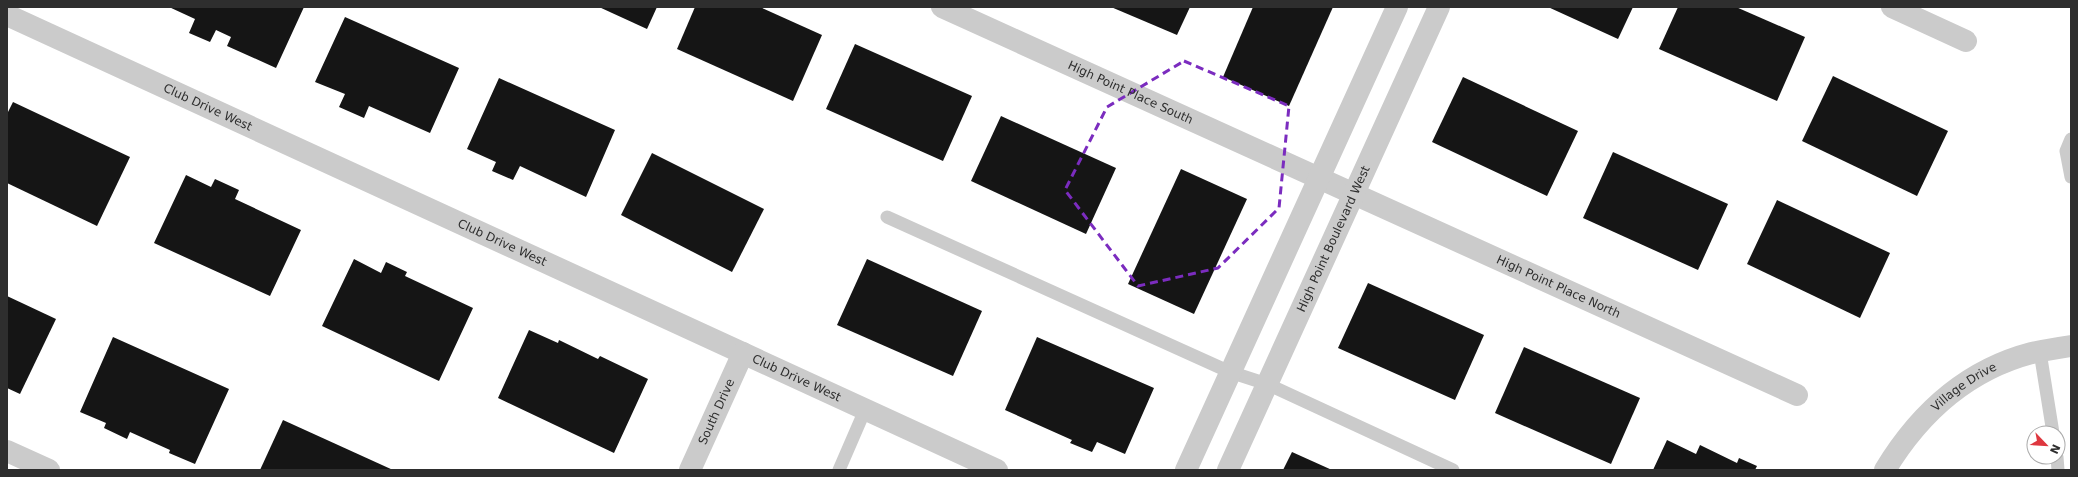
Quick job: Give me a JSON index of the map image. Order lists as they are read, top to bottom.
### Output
{
  "streets": {
    "street": [
      "High Point Place South",
      "Club Drive West",
      "High Point Boulevard West",
      "High Point Place North",
      "Village Drive",
      "South Drive"
    ]
  },
  "crossings": [
    ["High Point Place South", "High Point Place North"],
    ["Club Drive West", "South Drive"],
    ["High Point Boulevard West", "High Point Place North"]
  ],
  "north": "bottom right"
}
